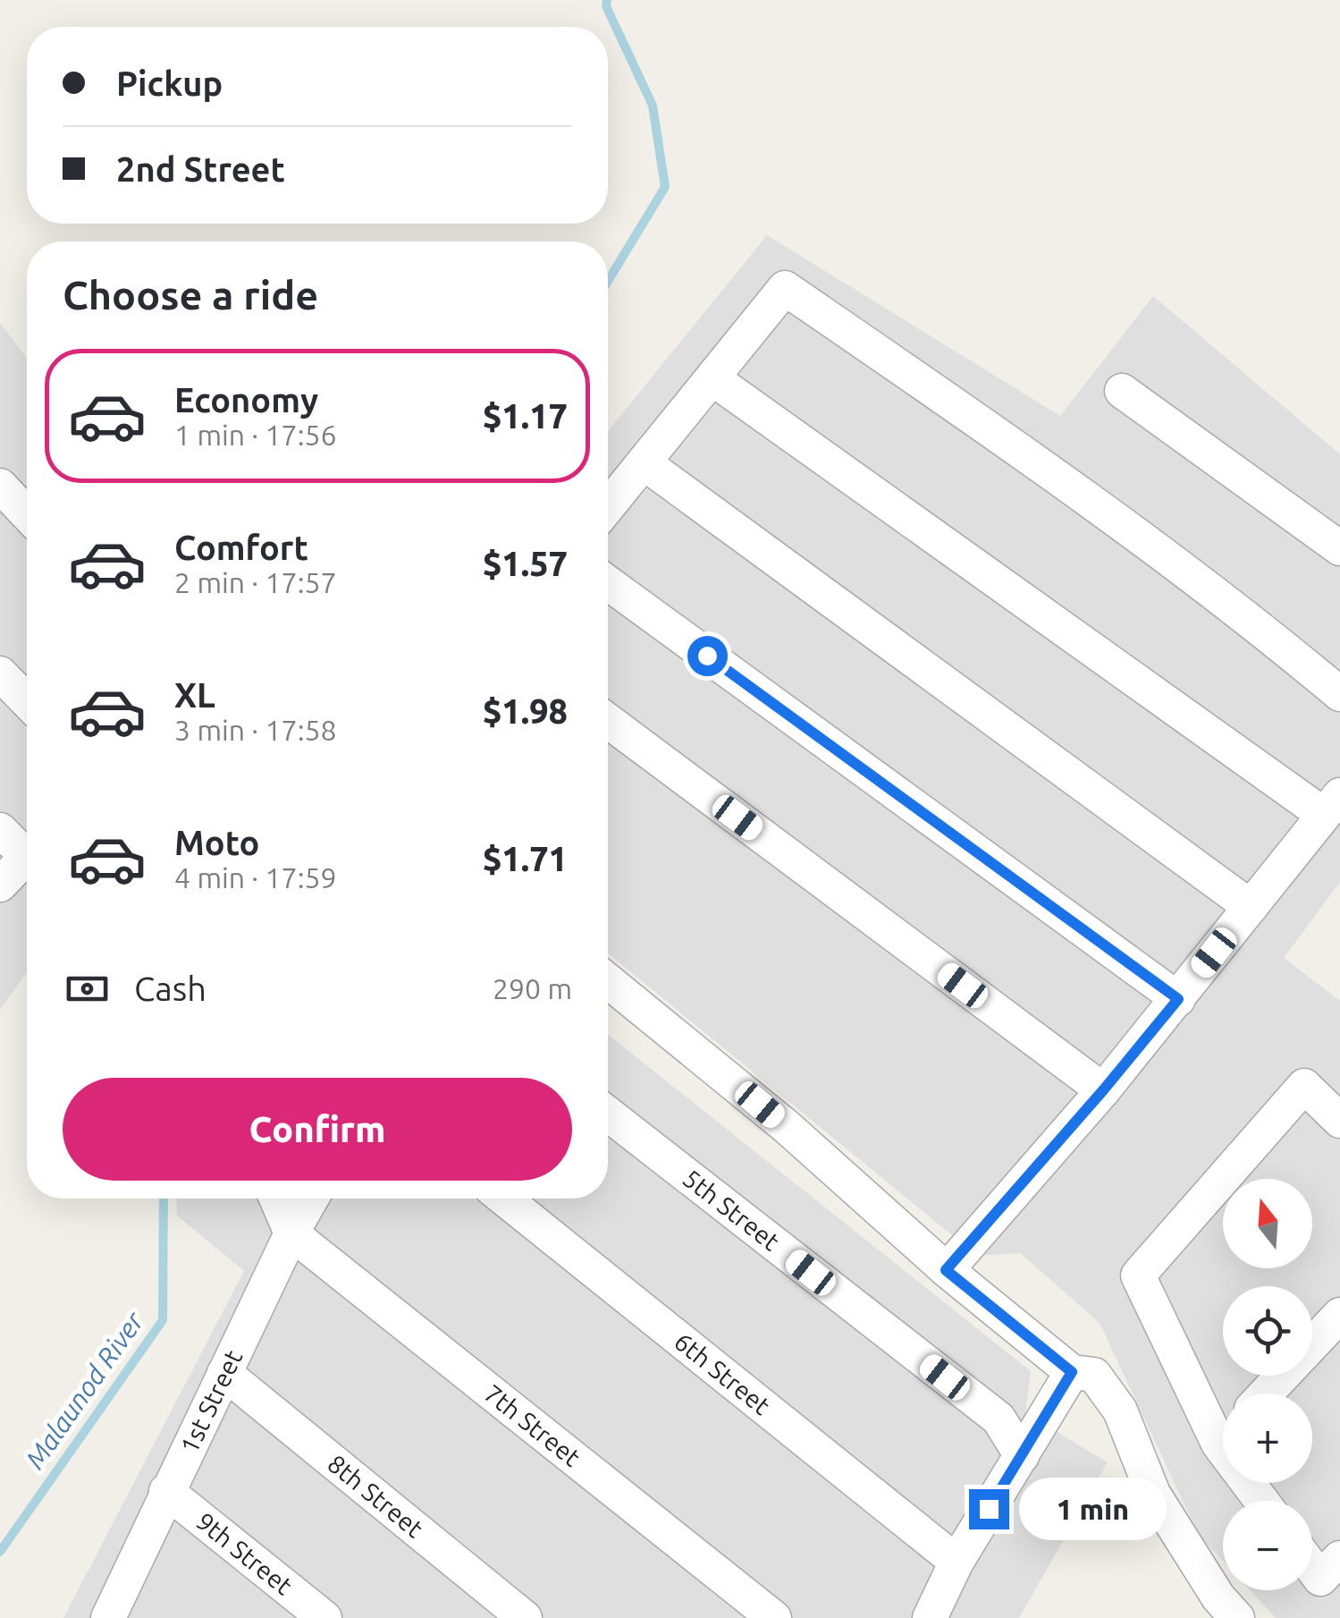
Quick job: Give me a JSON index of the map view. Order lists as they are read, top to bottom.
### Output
{
  "streets": {
    "street": [
      "5th Street",
      "6th Street",
      "1st Street",
      "7th Street",
      "8th Street",
      "9th Street"
    ]
  },
  "crossings": [
    ["1st Street", "7th Street"],
    ["1st Street", "8th Street"],
    ["1st Street", "9th Street"]
  ],
  "water": ["Malaunod River"],
  "north": "top",
  "page": {
    "banner": ["Pickup", "2nd Street"],
    "heading": "Choose a ride",
    "list": [
      {
        "name": "Economy",
        "note": "1 min · 17:56",
        "value": "$1.17"
      },
      {
        "name": "Comfort",
        "note": "2 min · 17:57",
        "value": "$1.57"
      },
      {
        "name": "XL",
        "note": "3 min · 17:58",
        "value": "$1.98"
      },
      {
        "name": "Moto",
        "note": "4 min · 17:59",
        "value": "$1.71"
      }
    ],
    "pay": ["Cash", "290 m"],
    "buttons": "Confirm",
    "map_buttons": ["+", "−"],
    "bubble": "1 min"
  }
}
